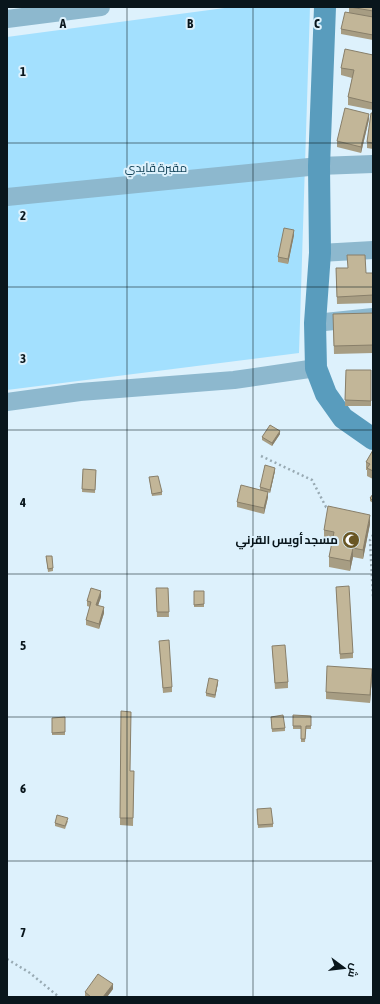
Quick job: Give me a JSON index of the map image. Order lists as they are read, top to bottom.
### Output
{
  "parks": ["مقبرة قايدي"],
  "places": {
    "mosque": ["مسجد أويس القرني"]
  },
  "north": "right",
  "grid": {
    "columns": ["A", "B", "C"],
    "rows": [
      "1",
      "2",
      "3",
      "4",
      "5",
      "6",
      "7"
    ]
  }
}
